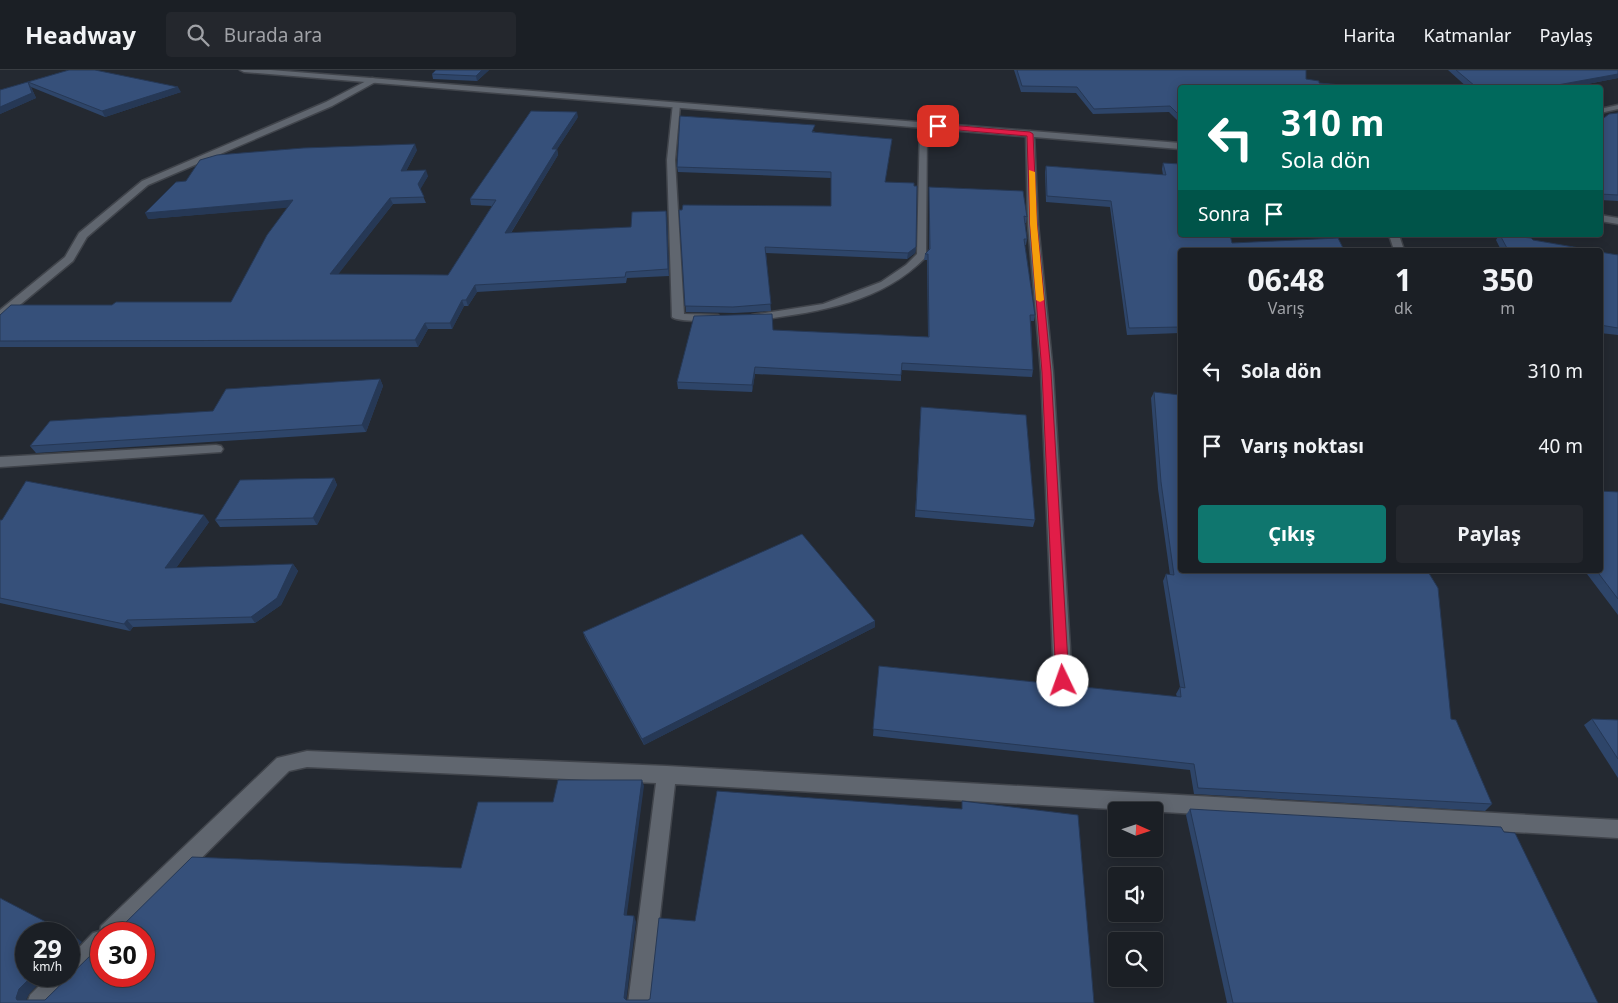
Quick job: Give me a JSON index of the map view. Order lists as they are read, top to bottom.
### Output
{
  "north": "right",
  "page": {
    "header": "Headway",
    "search": "Burada ara",
    "nav": ["Harita", "Katmanlar", "Paylaş"],
    "turn": ["310 m", "Sola dön"],
    "then": "Sonra",
    "eta": [
      "06:48",
      "Varış",
      "1",
      "dk",
      "350",
      "m"
    ],
    "list": [
      {
        "name": "Sola dön",
        "value": "310 m"
      },
      {
        "name": "Varış noktası",
        "value": "40 m"
      }
    ],
    "buttons": ["Çıkış", "Paylaş"],
    "speed": "29 km/h",
    "limit": "30"
  }
}
